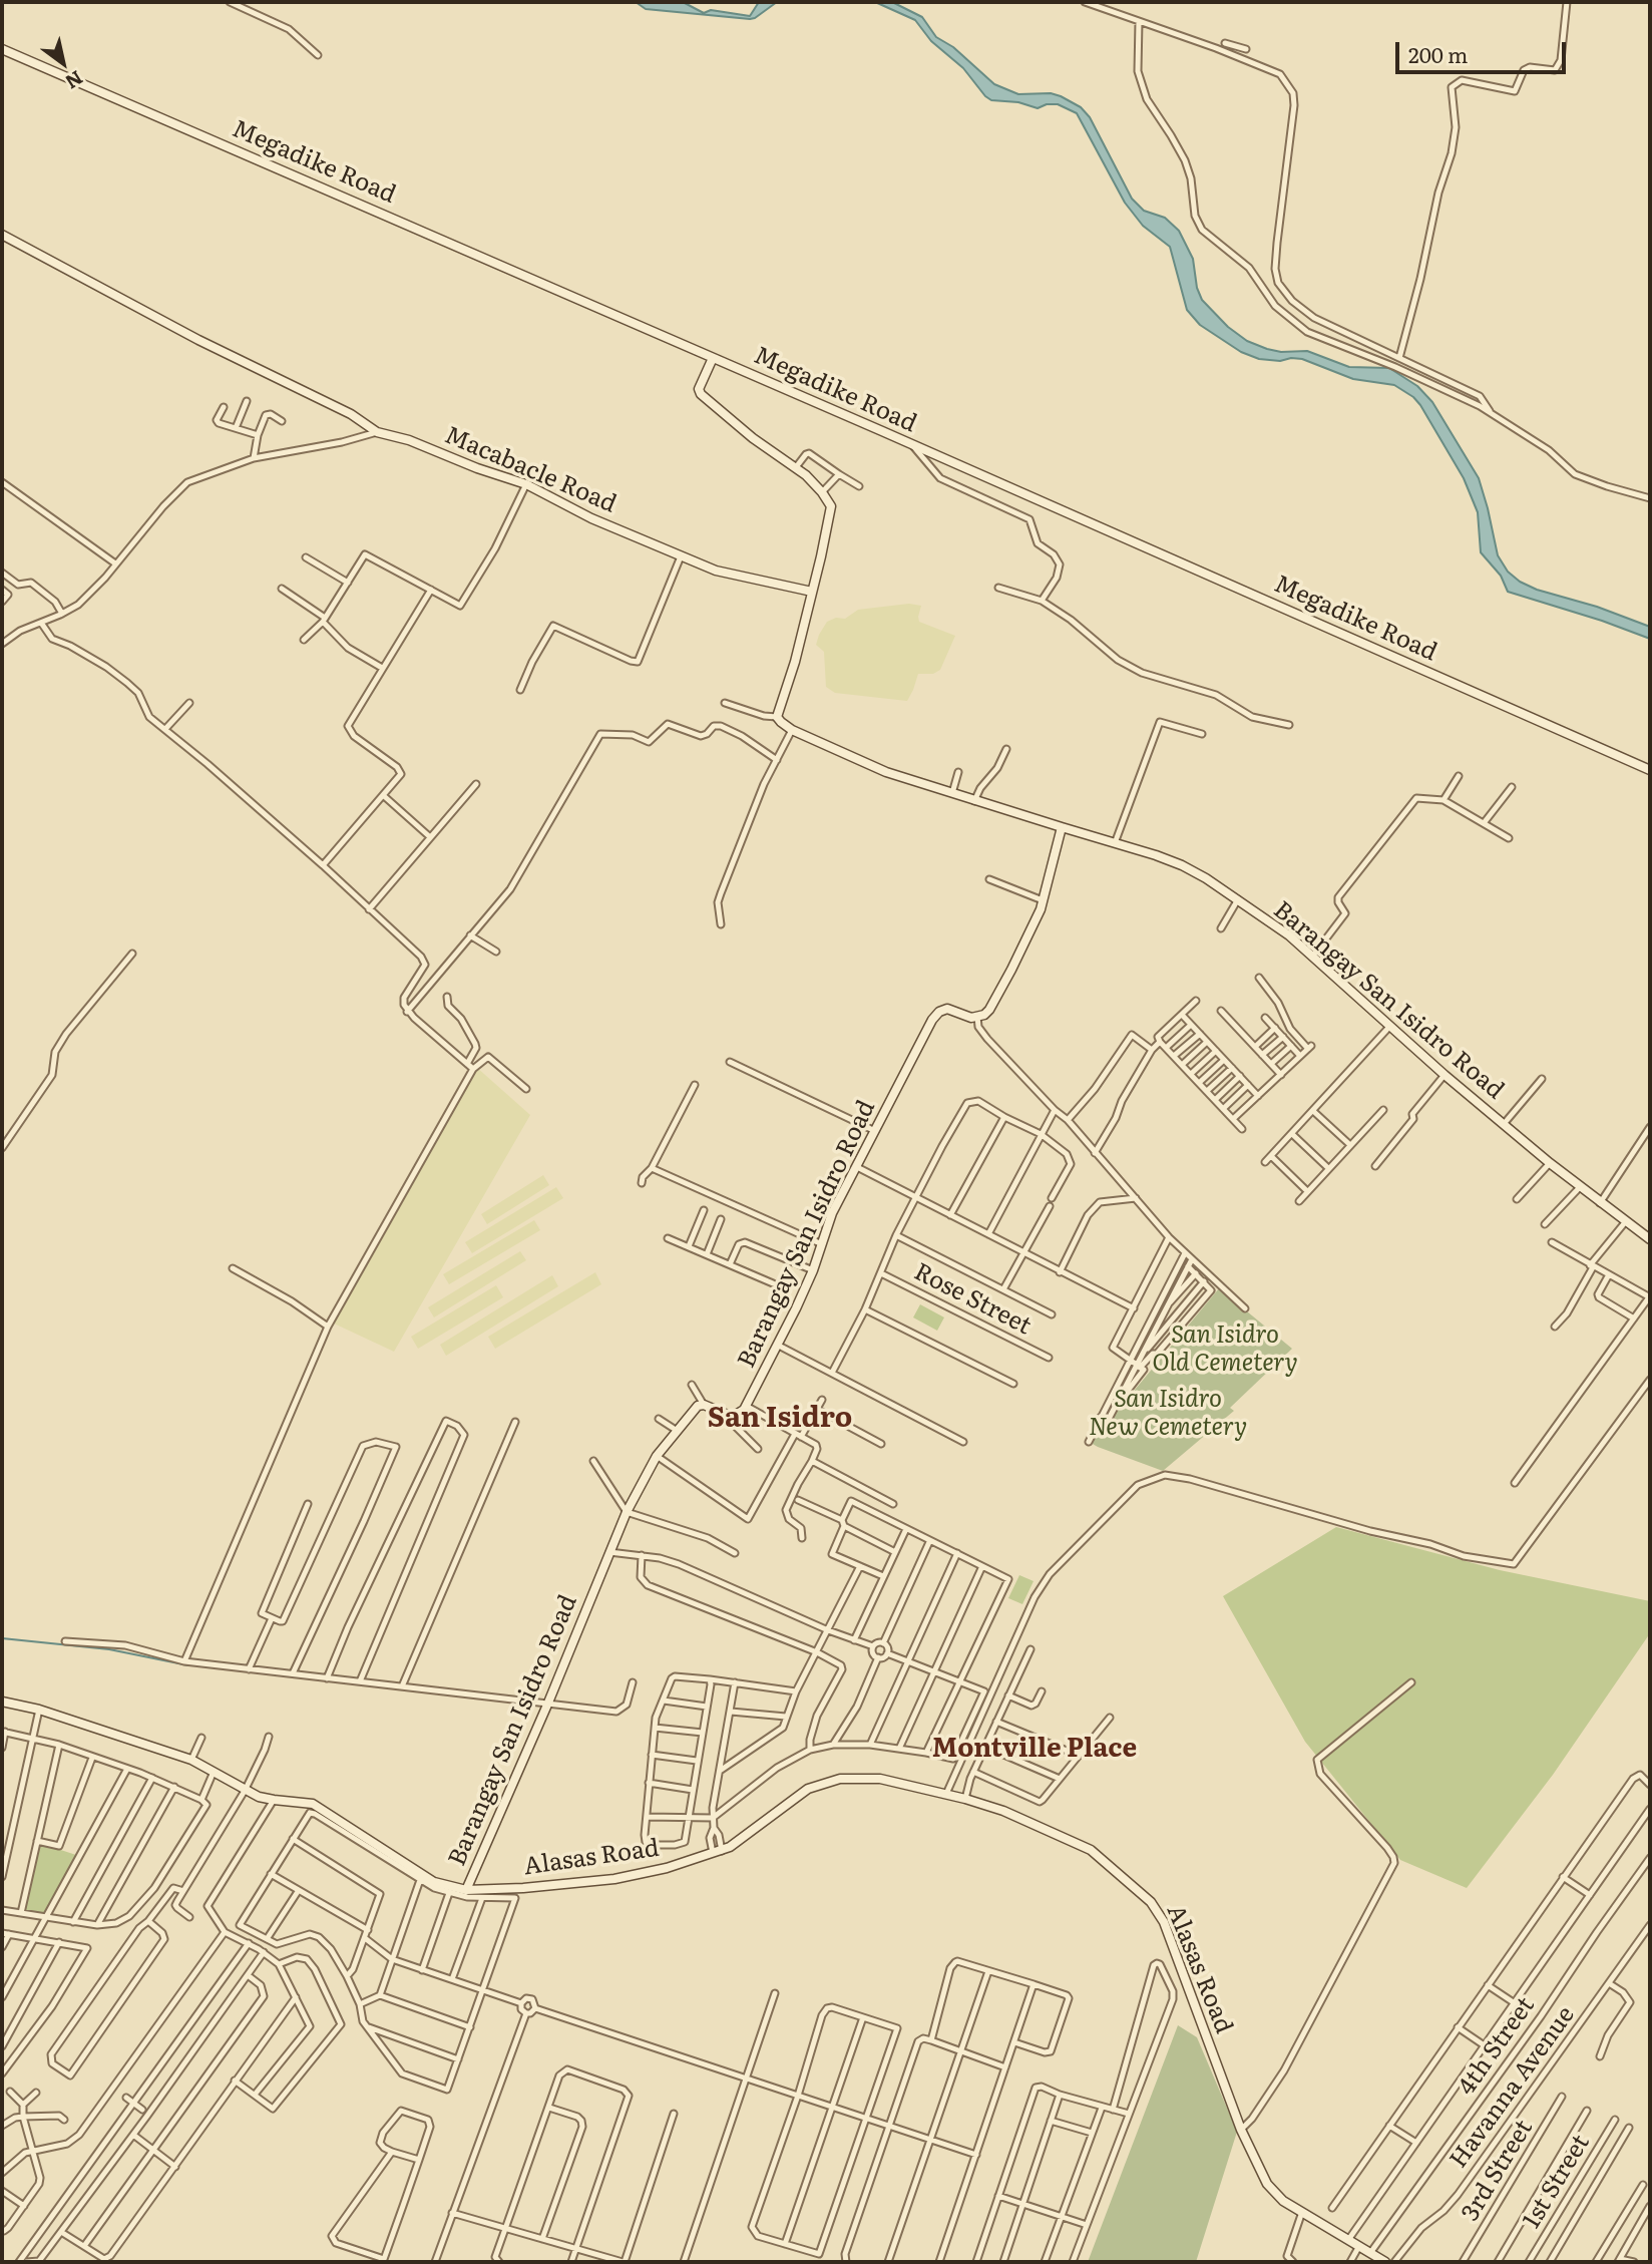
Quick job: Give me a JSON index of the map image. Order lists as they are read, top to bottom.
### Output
{
  "streets": {
    "street": [
      "Megadike Road",
      "Macabacle Road",
      "Barangay San Isidro Road",
      "Rose Street",
      "Alasas Road",
      "4th Street",
      "Havanna Avenue",
      "3rd Street",
      "1st Street"
    ]
  },
  "crossings": [
    ["Barangay San Isidro Road", "Alasas Road"],
    ["Alasas Road", "4th Street"]
  ],
  "districts": ["San Isidro", "Montville Place"],
  "parks": ["San Isidro Old Cemetery", "San Isidro New Cemetery"],
  "scale_bar": "200 m",
  "north": "bottom right"
}
